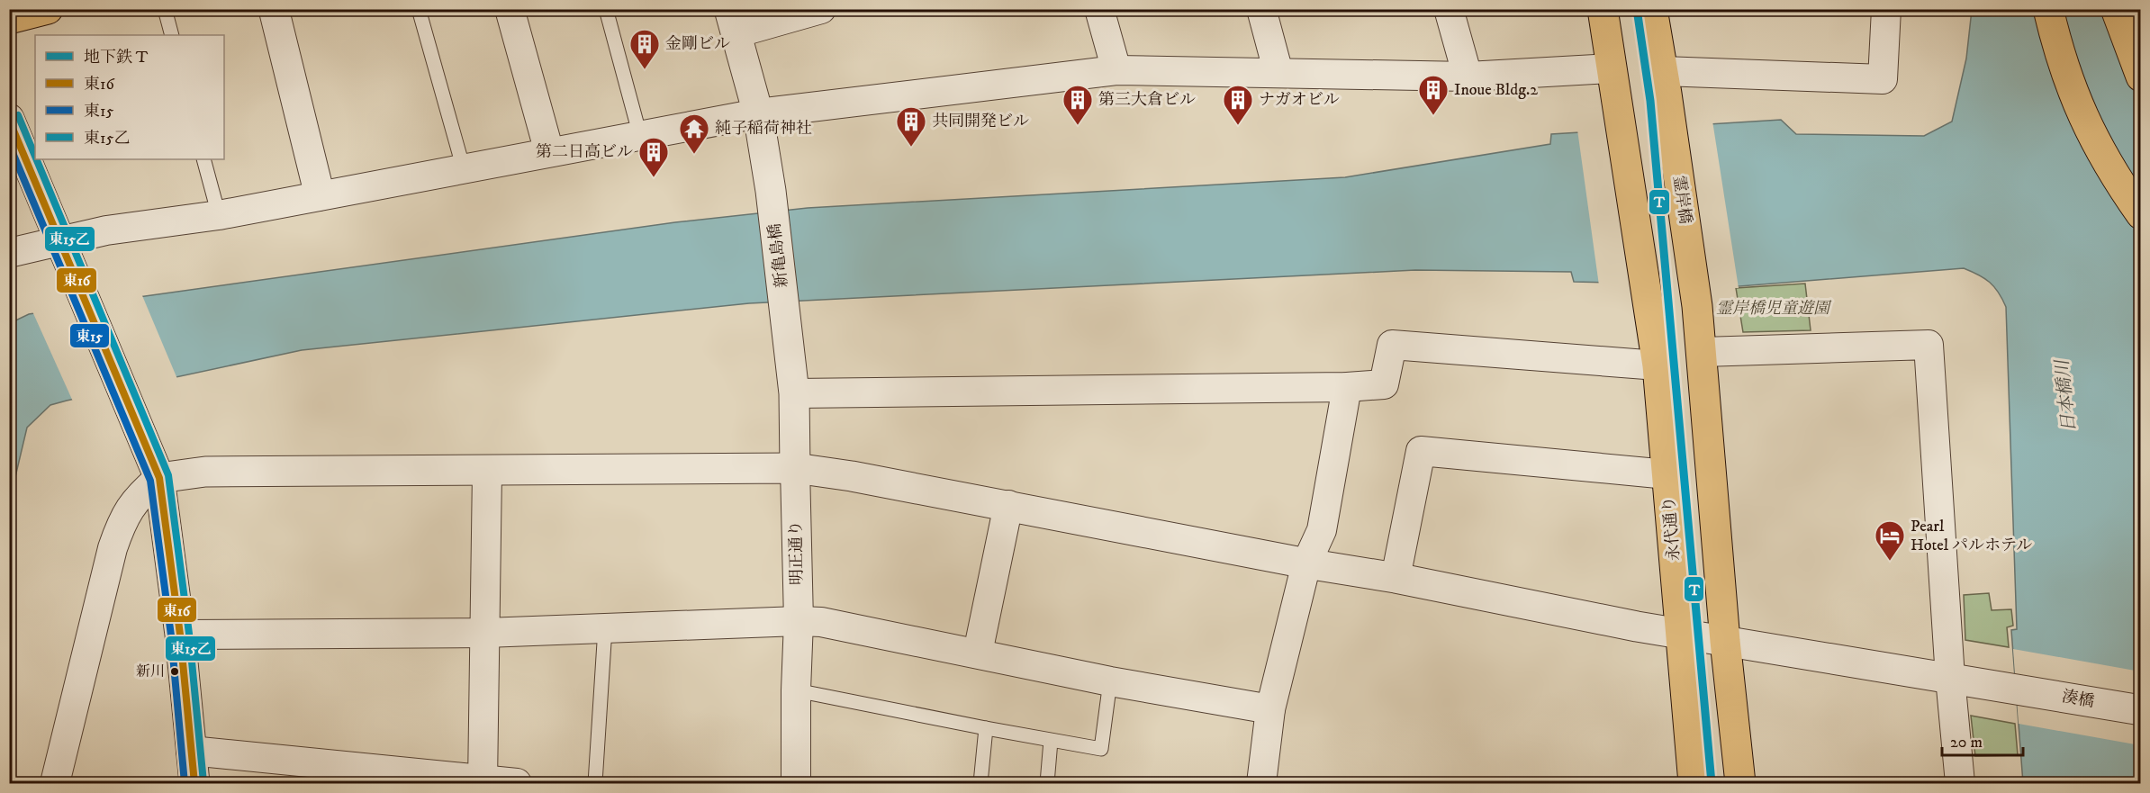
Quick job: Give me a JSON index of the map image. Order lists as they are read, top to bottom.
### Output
{
  "streets": {
    "main road": ["霊岸橋", "永代通り"],
    "street": ["新亀島橋", "明正通り", "湊橋"]
  },
  "crossings": [
    ["新亀島橋", "明正通り"],
    ["永代通り", "湊橋"],
    ["明正通り", "湊橋"]
  ],
  "water": ["日本橋川"],
  "parks": ["霊岸橋児童遊園"],
  "places": {
    "building": [
      "金剛ビル",
      "Inoue Bldg.2",
      "第三大倉ビル",
      "ナガオビル",
      "共同開発ビル",
      "第二日高ビル"
    ],
    "temple": ["純子稲荷神社"],
    "hotel": ["Pearl Hotel パルホテル"],
    "other": ["新川"]
  },
  "lines": [
    "metro line T",
    "transit line 東15乙",
    "transit line 東16",
    "transit line 東15"
  ],
  "legend": [
    "地下鉄 T",
    "東16",
    "東15",
    "東15乙"
  ],
  "scale_bar": "20 m"
}
